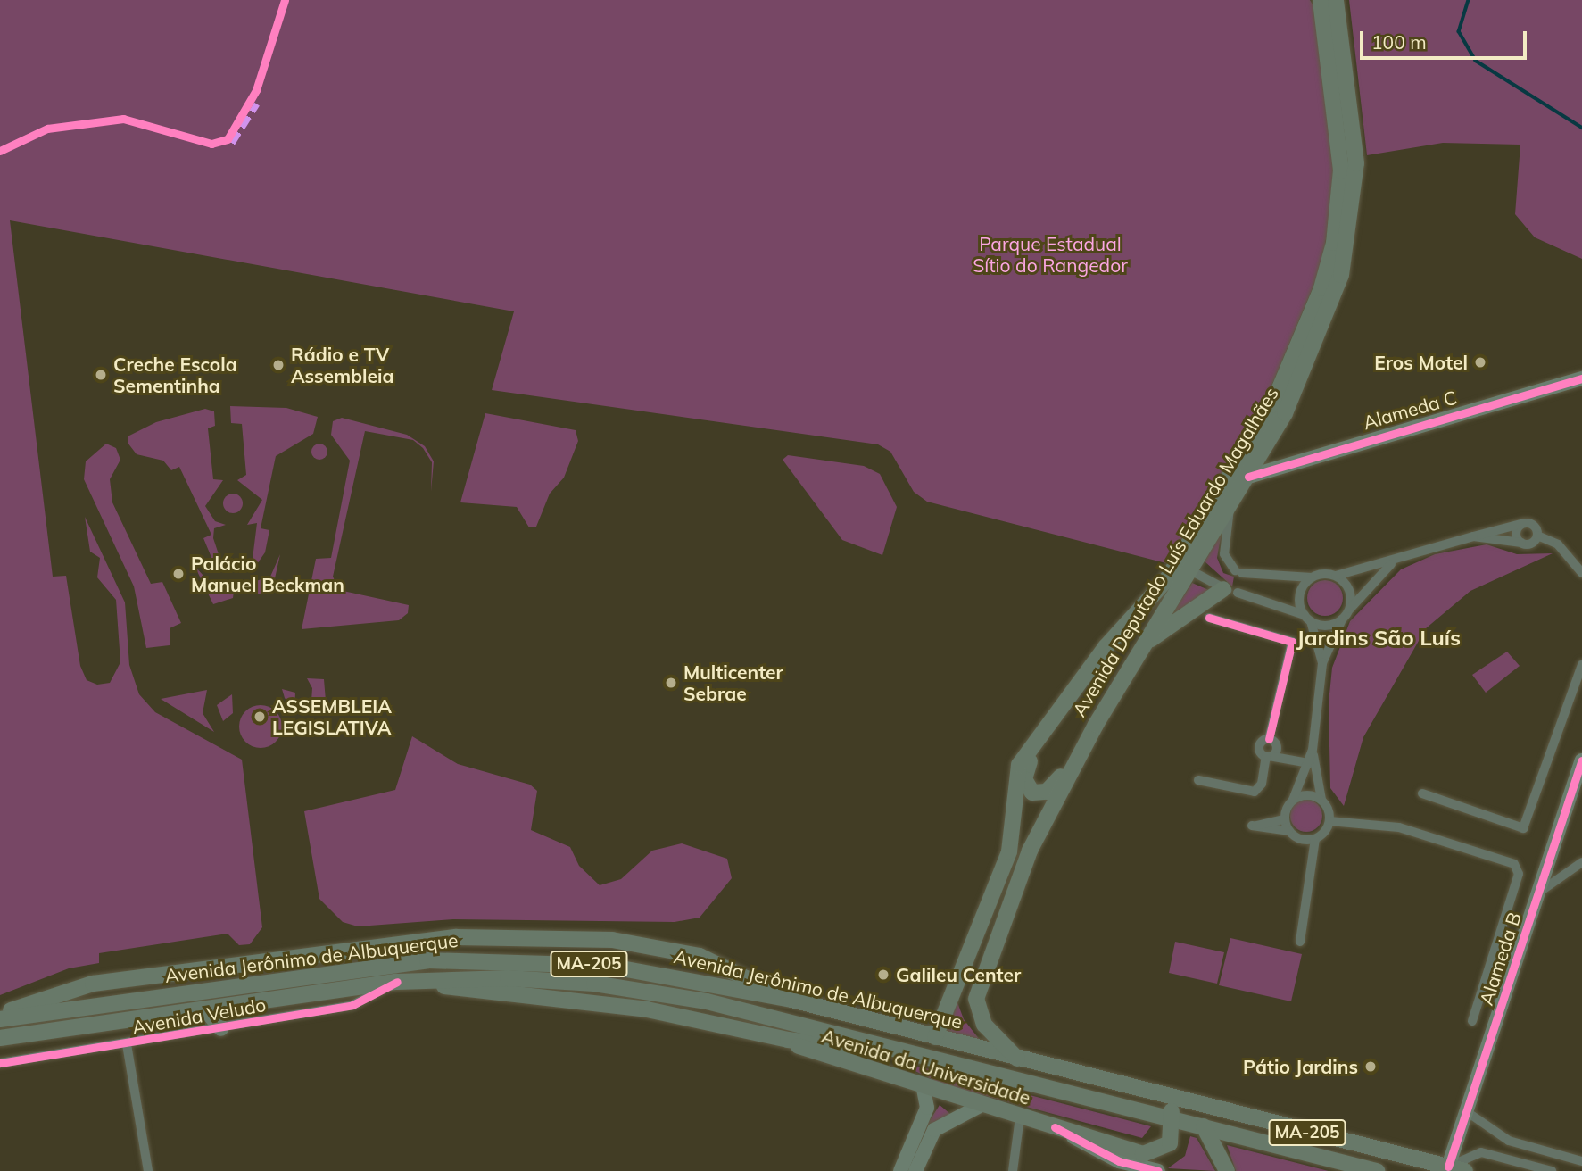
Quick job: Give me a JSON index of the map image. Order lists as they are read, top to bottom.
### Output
{
  "streets": {
    "main road": [
      "Avenida Deputado Luís Eduardo Magalhães",
      "Avenida Jerônimo de Albuquerque",
      "MA-205",
      "Avenida da Universidade"
    ],
    "street": ["Alameda C", "Alameda B", "Avenida Veludo"]
  },
  "crossings": [
    ["Alameda C", "Avenida Deputado Luís Eduardo Magalhães"],
    ["Avenida Deputado Luís Eduardo Magalhães", "Avenida Jerônimo de Albuquerque"],
    ["Avenida Jerônimo de Albuquerque", "Alameda B"],
    ["Avenida Jerônimo de Albuquerque", "MA-205"],
    ["Avenida Jerônimo de Albuquerque", "Avenida Veludo"],
    ["Avenida Jerônimo de Albuquerque", "Avenida da Universidade"]
  ],
  "districts": ["Jardins São Luís"],
  "parks": ["Parque Estadual Sítio do Rangedor"],
  "places": [
    "Eros Motel",
    "Rádio e TV Assembleia",
    "Creche Escola Sementinha",
    "Palácio Manuel Beckman",
    "Multicenter Sebrae",
    "ASSEMBLEIA LEGISLATIVA",
    "Galileu Center",
    "Pátio Jardins"
  ],
  "scale_bar": "100 m"
}
